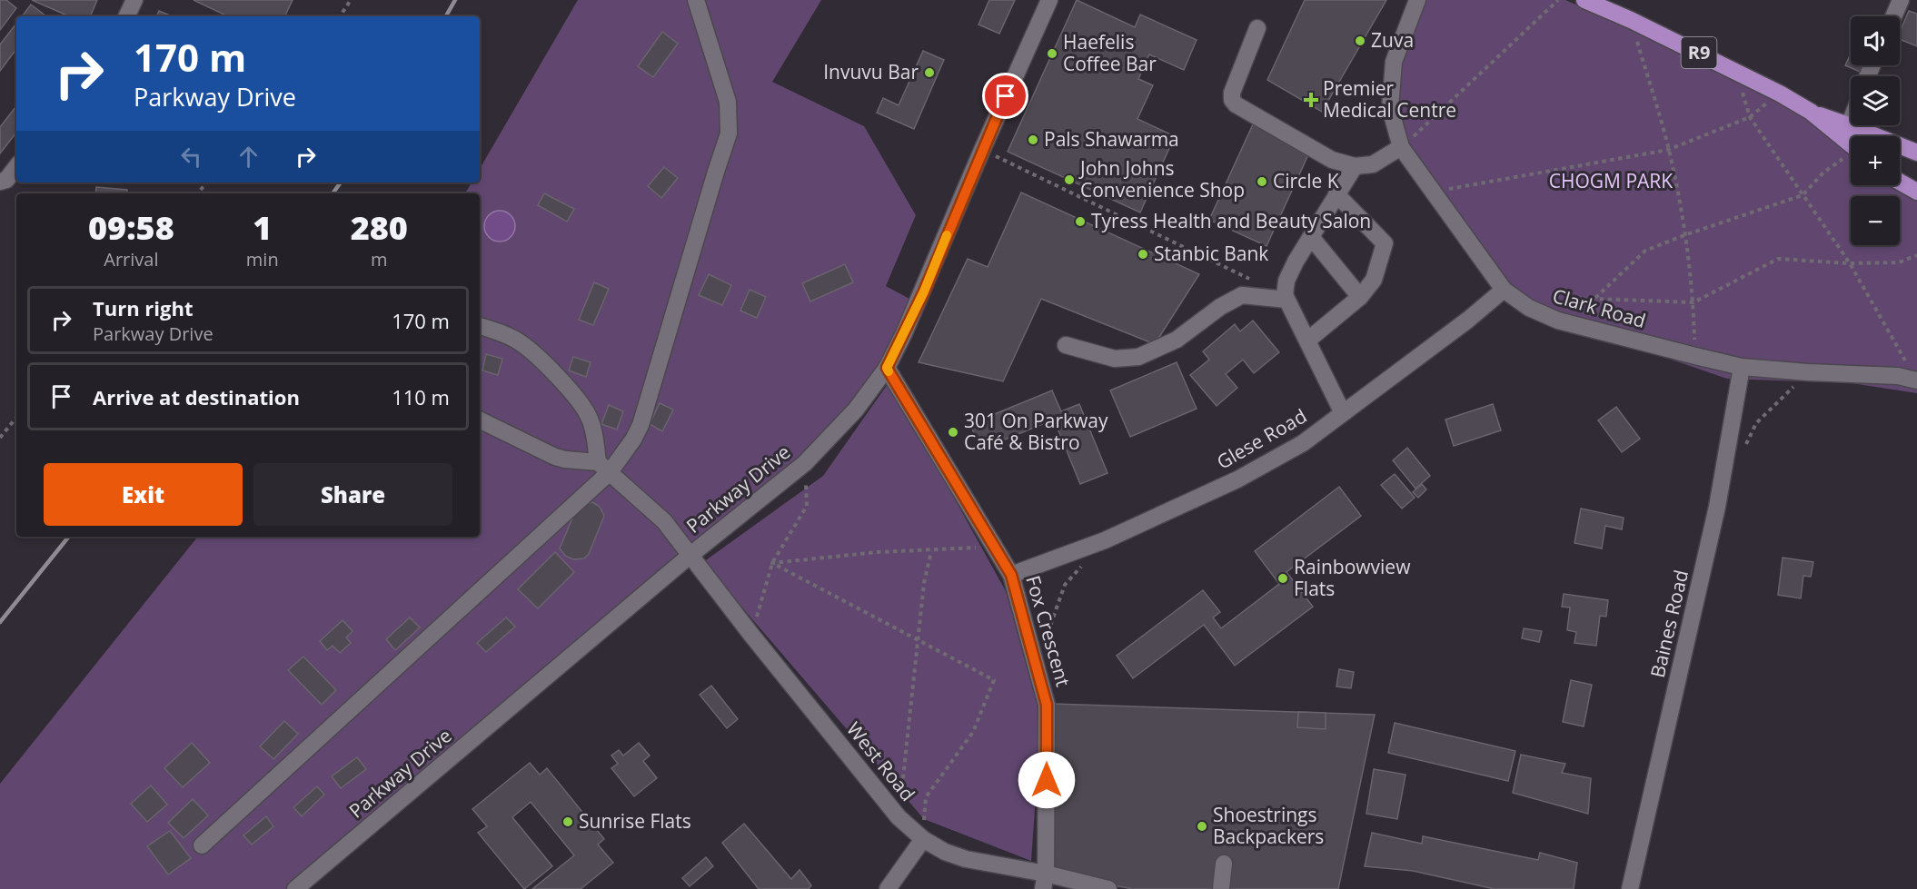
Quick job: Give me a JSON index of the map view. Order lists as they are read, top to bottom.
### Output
{
  "streets": {
    "highway": ["R9"],
    "street": [
      "Clark Road",
      "Glese Road",
      "Parkway Drive",
      "Baines Road",
      "Fox Crescent",
      "West Road"
    ]
  },
  "crossings": [
    ["Clark Road", "Glese Road"],
    ["Clark Road", "Baines Road"],
    ["Glese Road", "Fox Crescent"],
    ["Parkway Drive", "Fox Crescent"],
    ["Parkway Drive", "West Road"],
    ["Fox Crescent", "West Road"]
  ],
  "parks": ["CHOGM PARK"],
  "places": {
    "other": [
      "Zuva",
      "Haefelis Coffee Bar",
      "Invuvu Bar",
      "Pals Shawarma",
      "John Johns Convenience Shop",
      "Circle K",
      "Tyress Health and Beauty Salon",
      "Stanbic Bank",
      "301 On Parkway Café & Bistro",
      "Rainbowview Flats",
      "Sunrise Flats",
      "Shoestrings Backpackers"
    ],
    "health": ["Premier Medical Centre"]
  },
  "page": {
    "map_buttons": ["+", "−"],
    "turn": ["170 m", "Parkway Drive"],
    "eta": [
      "09:58",
      "Arrival",
      "1",
      "min",
      "280",
      "m"
    ],
    "list": [
      {
        "name": "Turn right",
        "note": "Parkway Drive",
        "value": "170 m"
      },
      {
        "name": "Arrive at destination",
        "value": "110 m"
      }
    ],
    "buttons": ["Exit", "Share"]
  }
}
